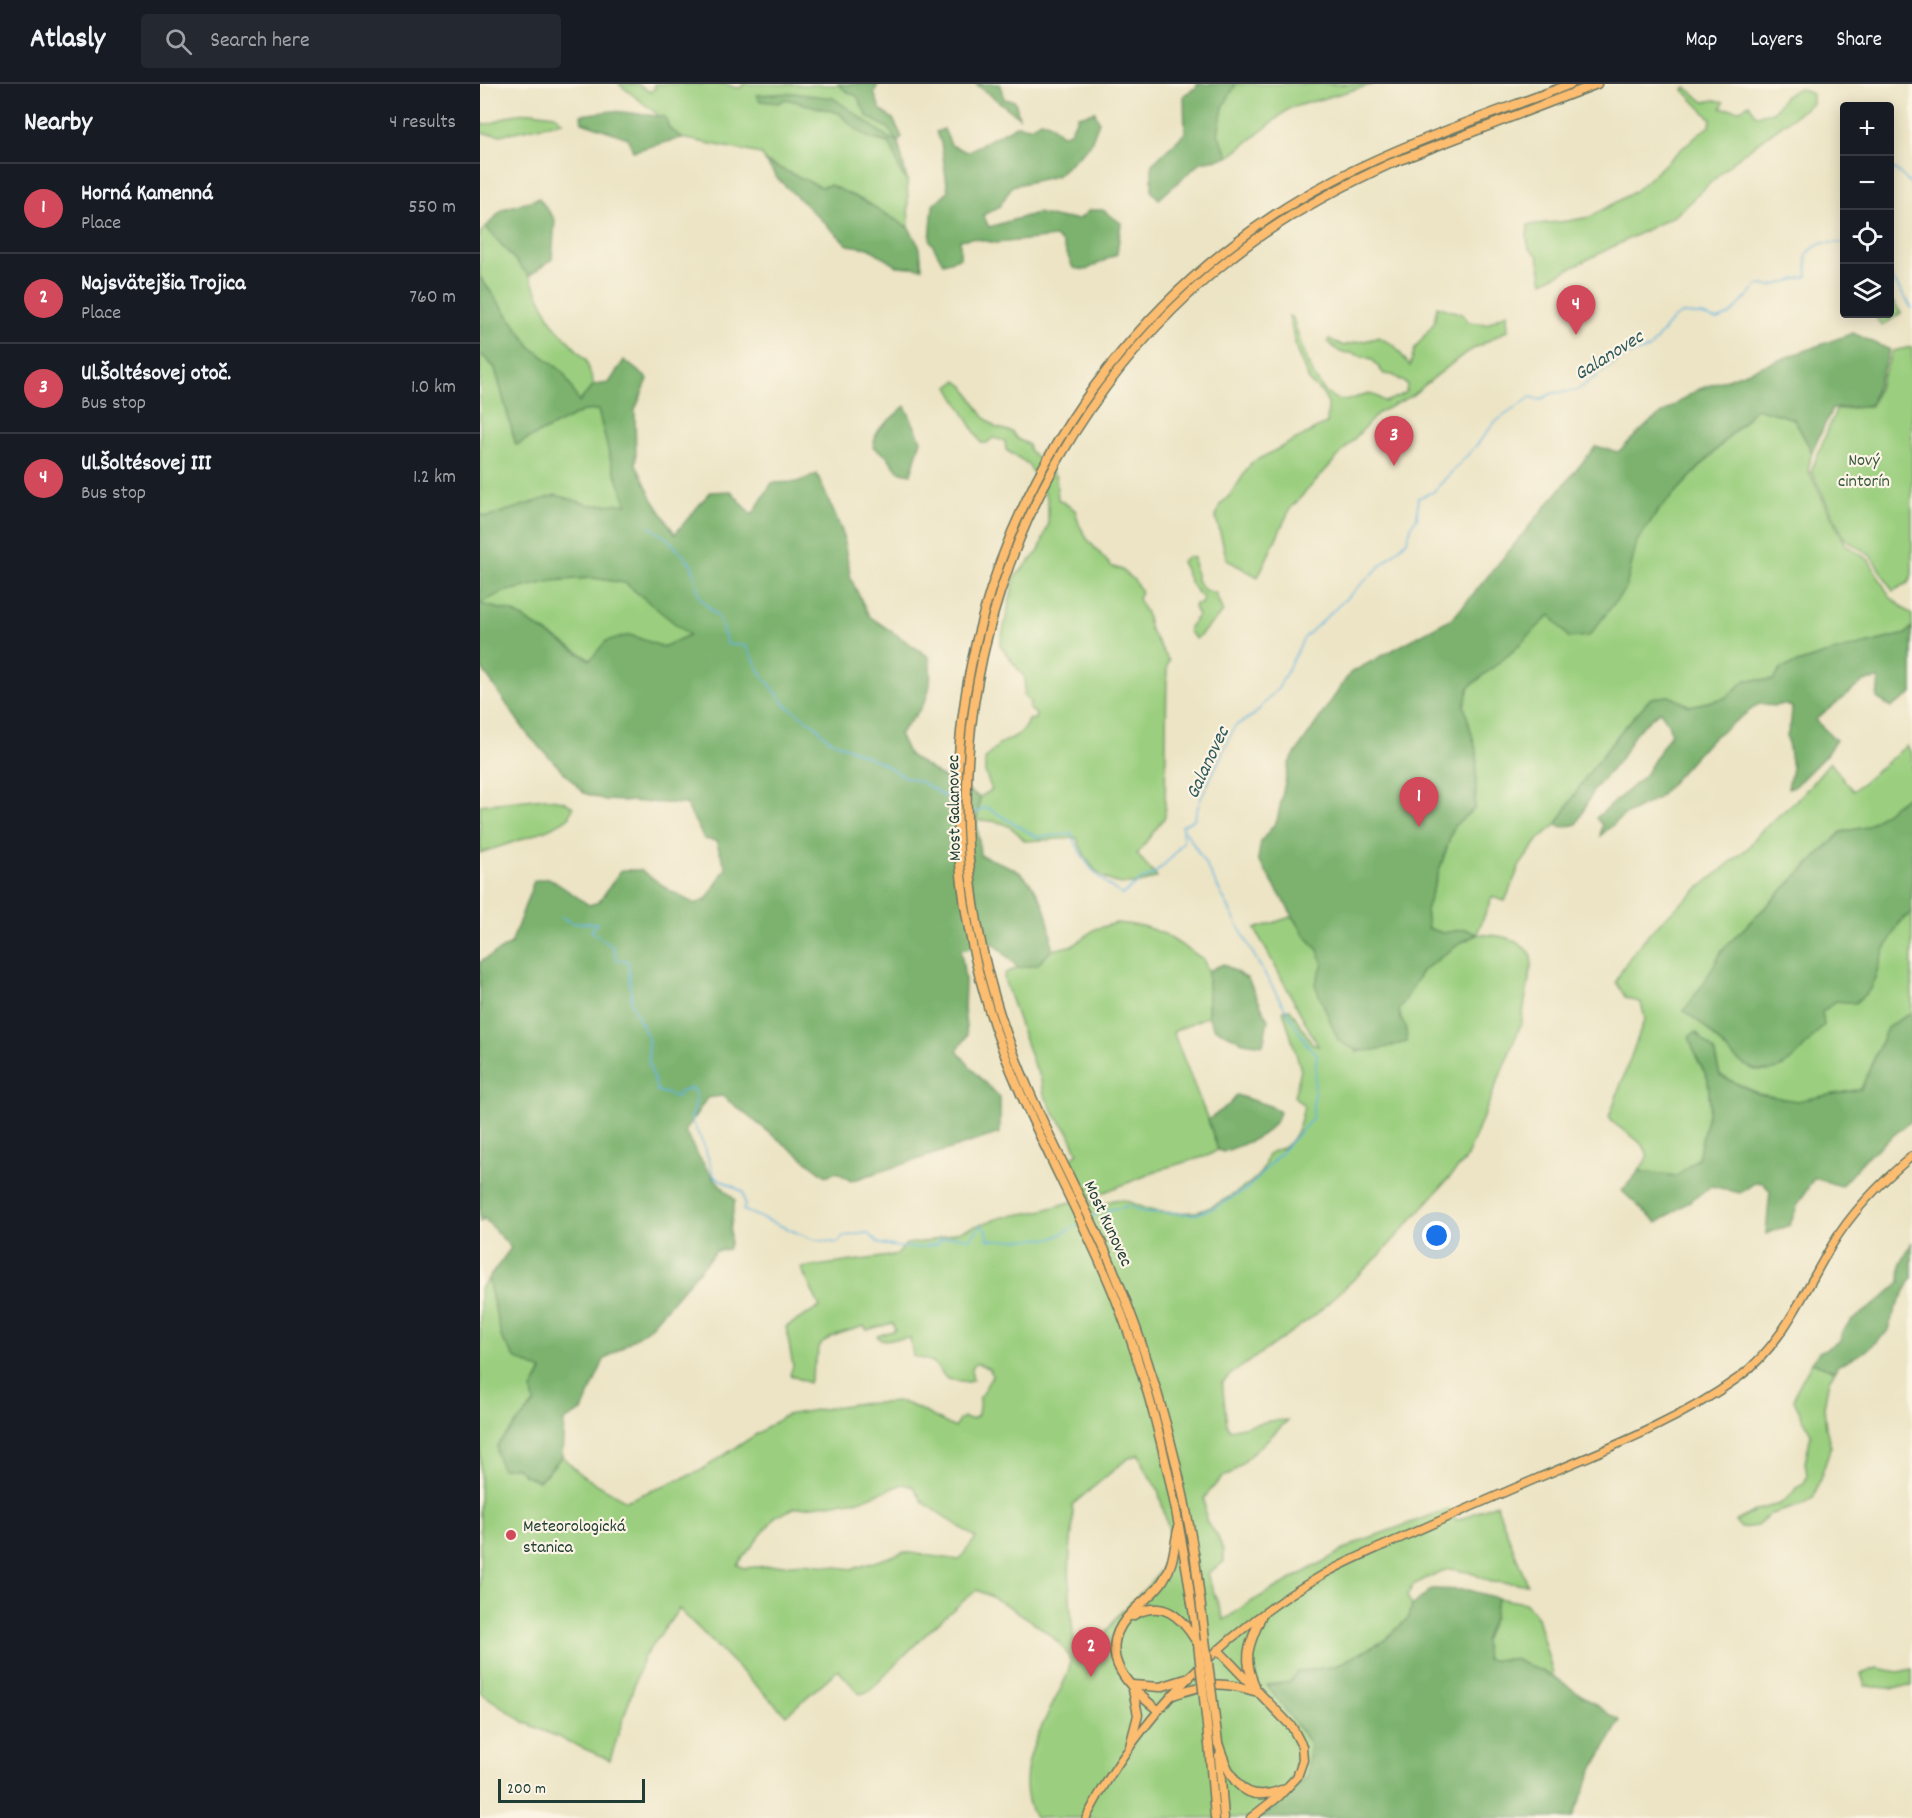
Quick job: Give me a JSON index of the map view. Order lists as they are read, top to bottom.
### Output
{
  "streets": {
    "highway": ["Most Galanovec", "Most Kunovec"]
  },
  "crossings": [
    ["Most Galanovec", "Most Kunovec"]
  ],
  "water": ["Galanovec"],
  "parks": ["Nový cintorín"],
  "places": ["Meteorologická stanica"],
  "scale_bar": "200 m",
  "page": {
    "header": "Atlasly",
    "search": "Search here",
    "nav": ["Map", "Layers", "Share"],
    "heading": ["Nearby", "4 results"],
    "map_buttons": ["+", "−"],
    "list": [
      {
        "mark": "1",
        "name": "Horná Kamenná",
        "note": "Place",
        "value": "550 m"
      },
      {
        "mark": "2",
        "name": "Najsvätejšia Trojica",
        "note": "Place",
        "value": "760 m"
      },
      {
        "mark": "3",
        "name": "Ul.Šoltésovej otoč.",
        "note": "Bus stop",
        "value": "1.0 km"
      },
      {
        "mark": "4",
        "name": "Ul.Šoltésovej III",
        "note": "Bus stop",
        "value": "1.2 km"
      }
    ],
    "pins": [
      "4",
      "3",
      "1",
      "2"
    ],
    "scale": "200 m"
  }
}
